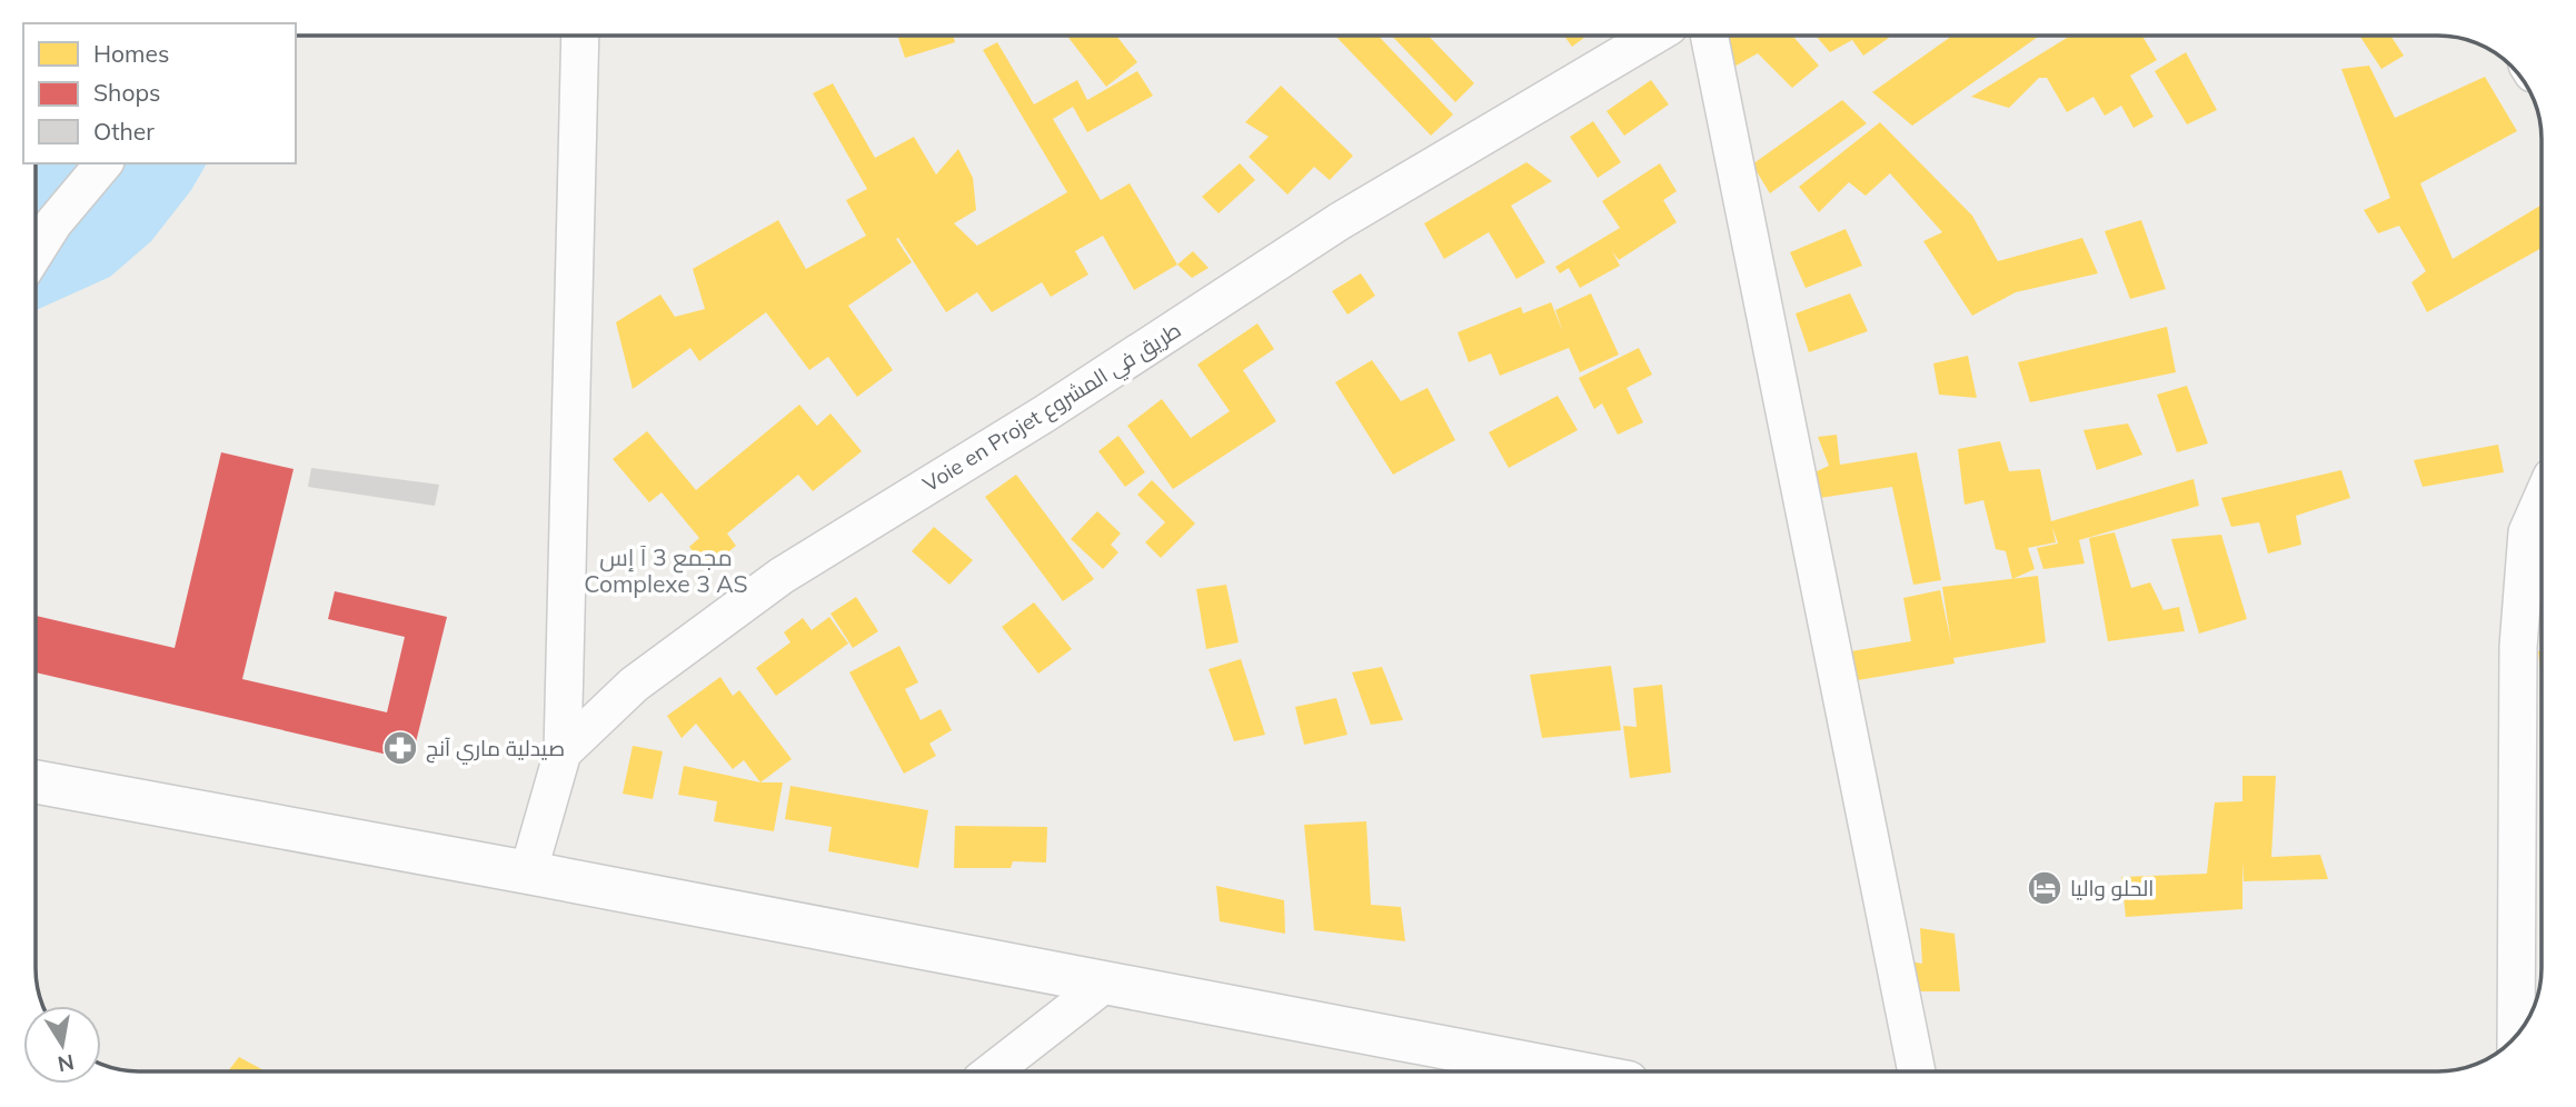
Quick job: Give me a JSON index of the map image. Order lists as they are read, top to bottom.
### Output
{
  "streets": {
    "street": ["Voie en Projet طريق في المشروع"]
  },
  "districts": ["مجمع 3 آ إس Complexe 3 AS"],
  "places": {
    "pharmacy": ["صيدلية ماري آنج"],
    "hotel": ["الحلو واليا"]
  },
  "legend": ["Homes", "Shops", "Other"],
  "north": "bottom"
}
